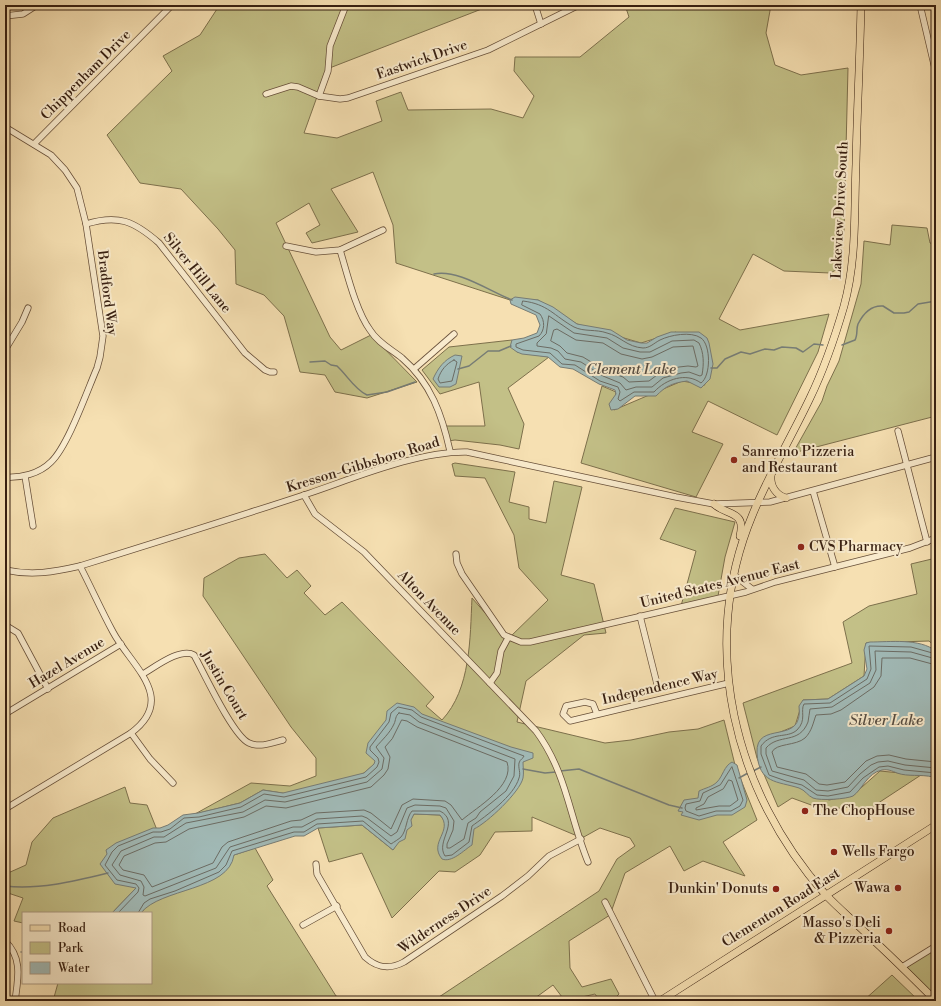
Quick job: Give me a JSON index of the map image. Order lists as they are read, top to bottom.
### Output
{
  "streets": {
    "main road": ["Lakeview Drive South", "Clementon Road East"],
    "street": [
      "Eastwick Drive",
      "Chippenham Drive",
      "Silver Hill Lane",
      "Bradford Way",
      "Kresson-Gibbsboro Road",
      "United States Avenue East",
      "Alton Avenue",
      "Hazel Avenue",
      "Justin Court",
      "Independence Way",
      "Wilderness Drive"
    ]
  },
  "crossings": [
    ["Chippenham Drive", "Bradford Way"],
    ["Lakeview Drive South", "Kresson-Gibbsboro Road"],
    ["Lakeview Drive South", "United States Avenue East"],
    ["Lakeview Drive South", "Independence Way"],
    ["Lakeview Drive South", "Clementon Road East"],
    ["Silver Hill Lane", "Bradford Way"],
    ["Kresson-Gibbsboro Road", "Alton Avenue"],
    ["Alton Avenue", "Wilderness Drive"]
  ],
  "water": ["Clement Lake", "Silver Lake"],
  "places": [
    "Sanremo Pizzeria and Restaurant",
    "CVS Pharmacy",
    "The ChopHouse",
    "Wells Fargo",
    "Wawa",
    "Dunkin' Donuts",
    "Masso's Deli & Pizzeria"
  ],
  "legend": ["Road", "Park", "Water"]
}
